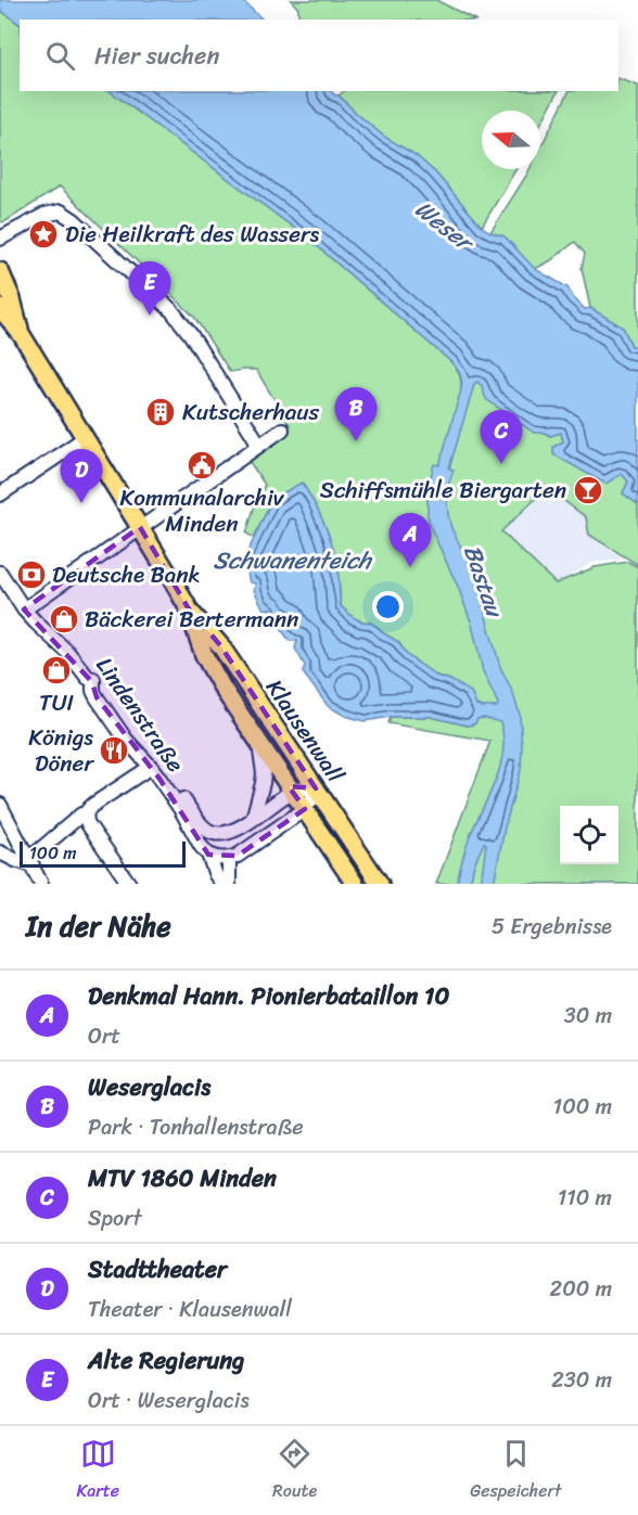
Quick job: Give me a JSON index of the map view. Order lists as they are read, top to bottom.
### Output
{
  "streets": {
    "main road": ["Klausenwall"],
    "street": ["Lindenstraße"]
  },
  "water": ["Weser", "Schwanenteich", "Bastau"],
  "places": {
    "place": ["Die Heilkraft des Wassers"],
    "building": ["Kutscherhaus"],
    "public building": ["Kommunalarchiv Minden"],
    "bar": ["Schiffsmühle Biergarten"],
    "bank": ["Deutsche Bank"],
    "shop": ["Bäckerei Bertermann", "TUI"],
    "restaurant": ["Königs Döner"]
  },
  "scale_bar": "100 m",
  "north": "left",
  "page": {
    "search": "Hier suchen",
    "pins": [
      "E",
      "B",
      "C",
      "D",
      "A"
    ],
    "scale": "100 m",
    "heading": ["In der Nähe", "5 Ergebnisse"],
    "list": [
      {
        "mark": "A",
        "name": "Denkmal Hann. Pionierbataillon 10",
        "note": "Ort",
        "value": "30 m"
      },
      {
        "mark": "B",
        "name": "Weserglacis",
        "note": "Park · Tonhallenstraße",
        "value": "100 m"
      },
      {
        "mark": "C",
        "name": "MTV 1860 Minden",
        "note": "Sport",
        "value": "110 m"
      },
      {
        "mark": "D",
        "name": "Stadttheater",
        "note": "Theater · Klausenwall",
        "value": "200 m"
      },
      {
        "mark": "E",
        "name": "Alte Regierung",
        "note": "Ort · Weserglacis",
        "value": "230 m"
      }
    ],
    "nav": ["Karte", "Route", "Gespeichert"]
  }
}
